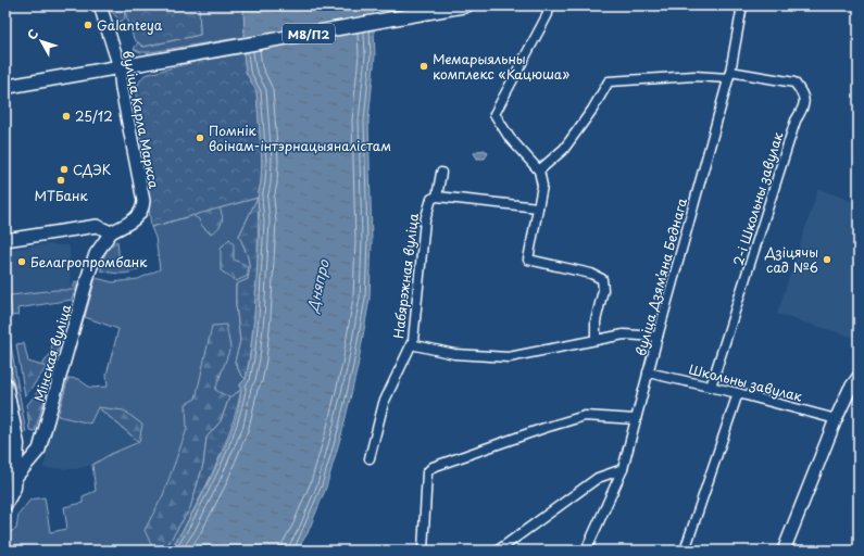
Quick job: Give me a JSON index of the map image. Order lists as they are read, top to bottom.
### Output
{
  "streets": {
    "main road": ["М8/П2"],
    "street": [
      "вуліца Карла Маркса",
      "2-і Школьны завулак",
      "Набярэжная вуліца",
      "вуліца Дзямʼяна Беднага",
      "Мінская вуліца",
      "Школьны завулак"
    ]
  },
  "crossings": [
    ["М8/П2", "вуліца Карла Маркса"],
    ["вуліца Карла Маркса", "Мінская вуліца"],
    ["2-і Школьны завулак", "вуліца Дзямʼяна Беднага"],
    ["2-і Школьны завулак", "Школьны завулак"],
    ["вуліца Дзямʼяна Беднага", "Школьны завулак"]
  ],
  "water": ["Дняпро"],
  "places": [
    "Galanteya",
    "Мемарыяльны комплекс «Кацюша»",
    "25/12",
    "Помнік воінам-інтэрнацыяналістам",
    "СДЭК",
    "МТБанк",
    "Дзіцячы сад №6",
    "Белагропромбанк"
  ],
  "north": "top left"
}
